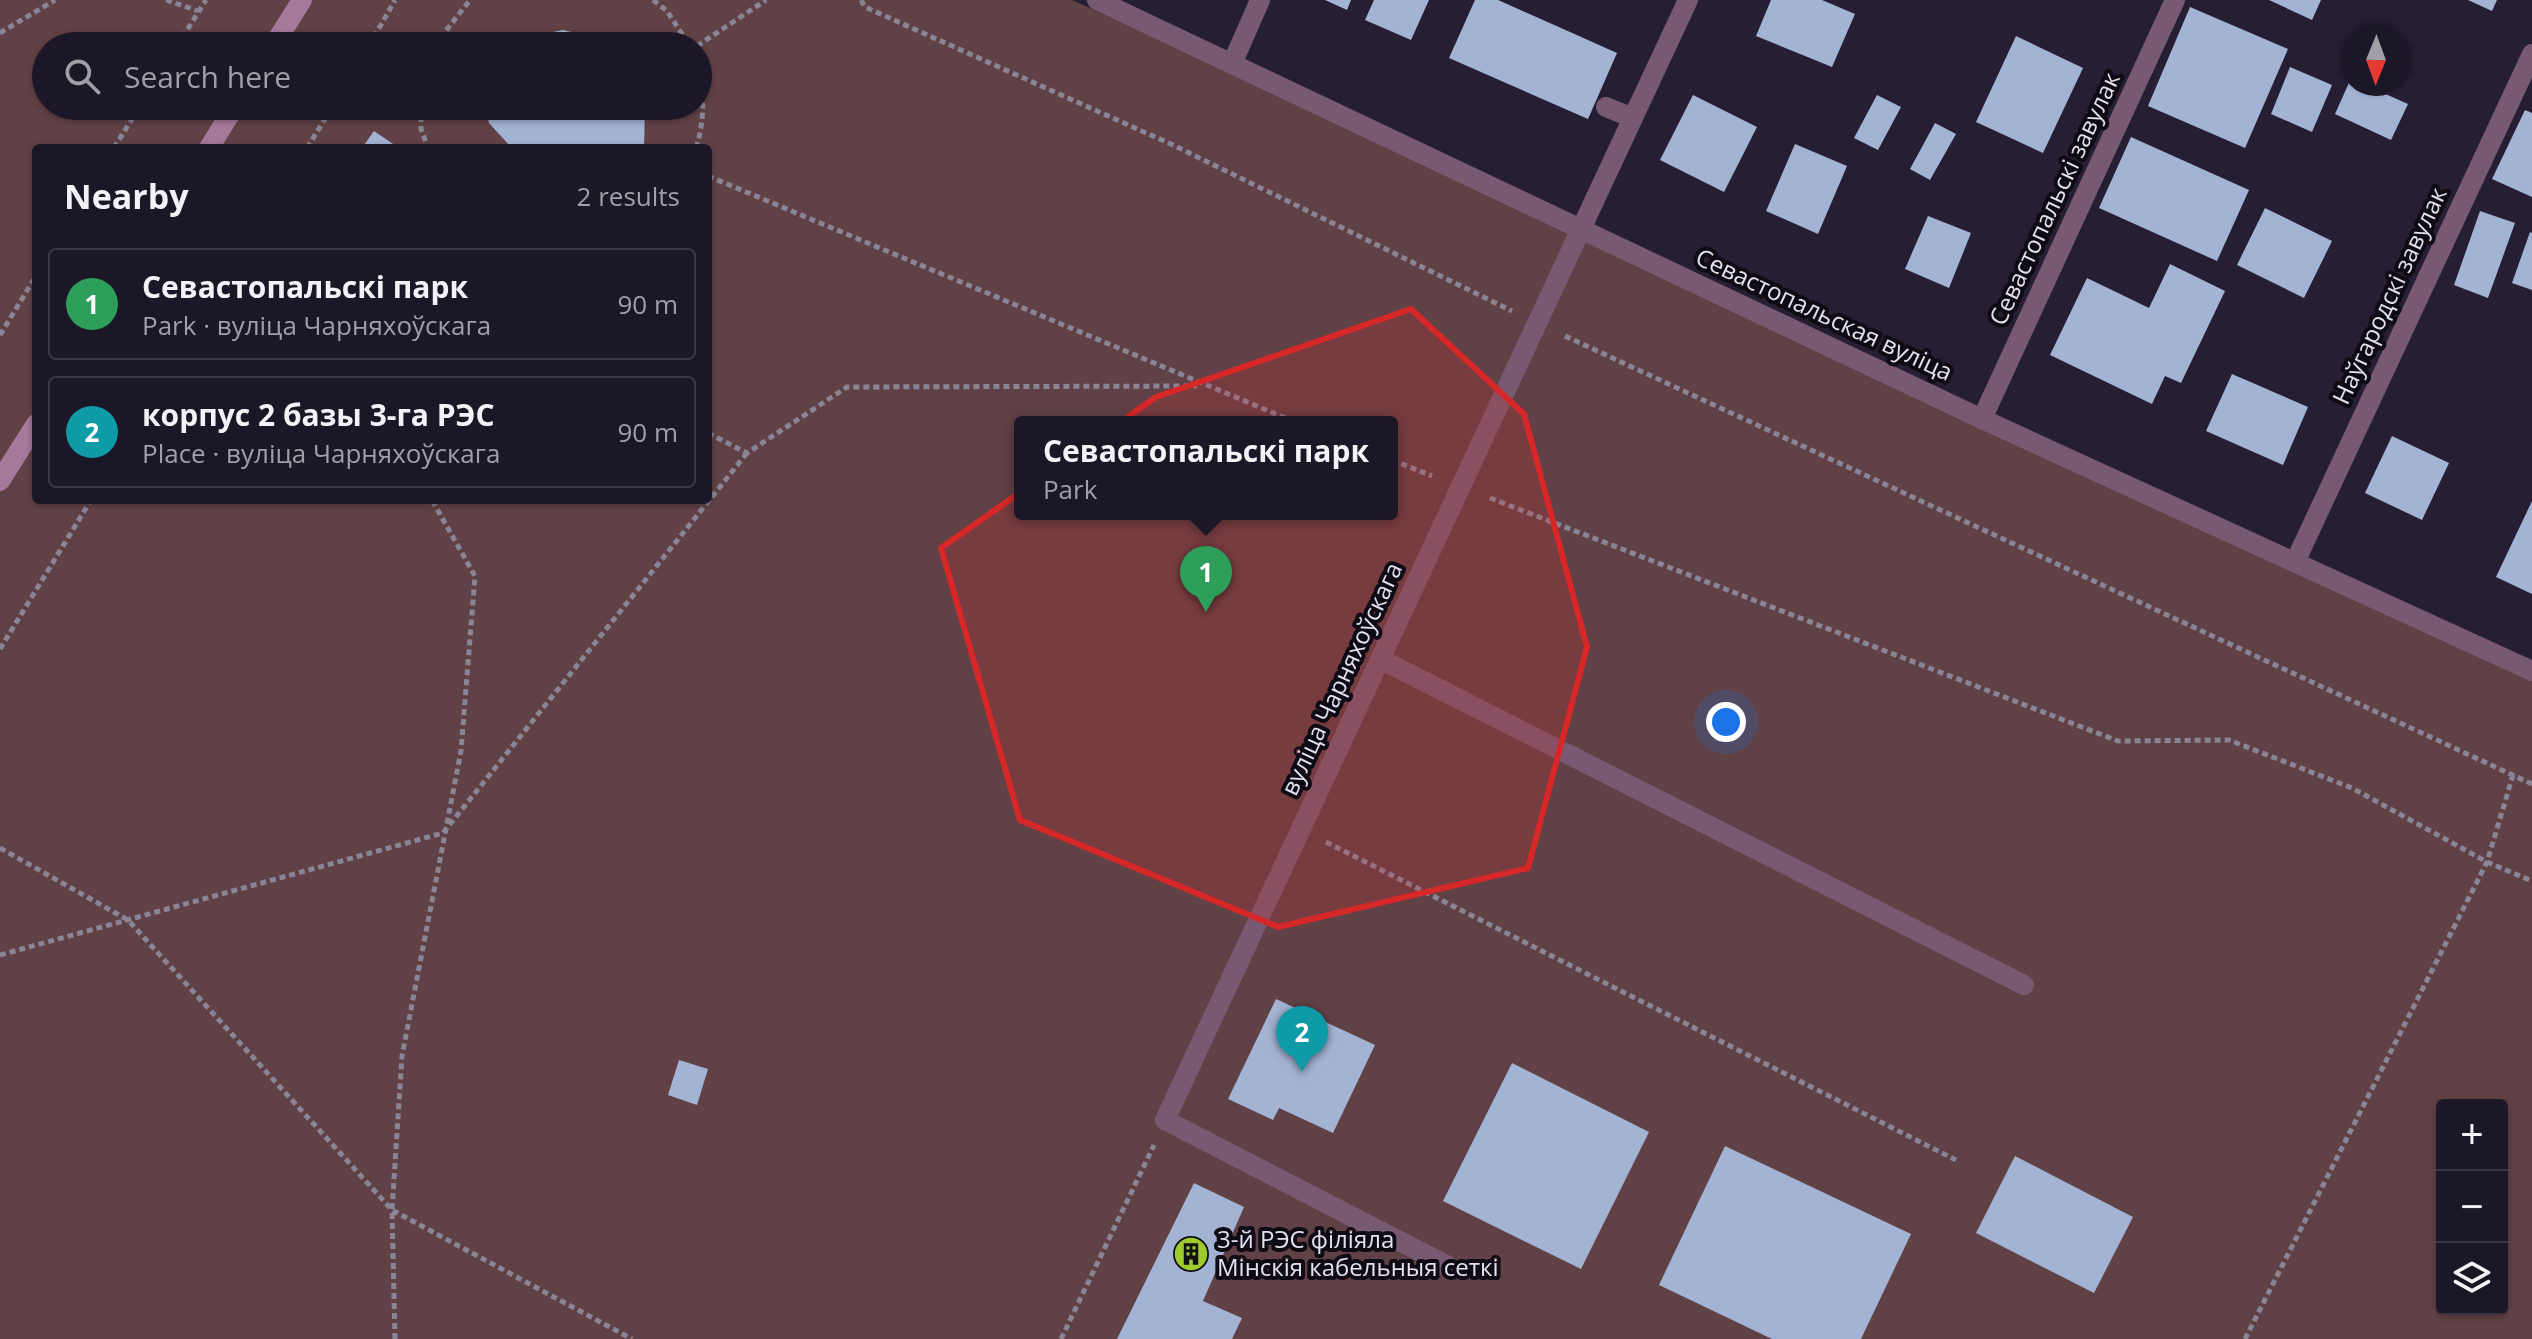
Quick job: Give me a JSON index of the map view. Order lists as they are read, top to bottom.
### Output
{
  "streets": {
    "street": [
      "Севастопальскі завулак",
      "Наўгародскі завулак",
      "Севастопальская вуліца",
      "вуліца Чарняхоўскага"
    ]
  },
  "crossings": [
    ["Севастопальскі завулак", "Севастопальская вуліца"],
    ["Наўгародскі завулак", "Севастопальская вуліца"],
    ["Севастопальская вуліца", "вуліца Чарняхоўскага"]
  ],
  "places": {
    "building": ["3-й РЭС філіяла Мінскія кабельныя сеткі"]
  },
  "north": "bottom",
  "page": {
    "search": "Search here",
    "heading": ["Nearby", "2 results"],
    "list": [
      {
        "mark": "1",
        "name": "Севастопальскі парк",
        "note": "Park · вуліца Чарняхоўскага",
        "value": "90 m"
      },
      {
        "mark": "2",
        "name": "корпус 2 базы 3-га РЭС",
        "note": "Place · вуліца Чарняхоўскага",
        "value": "90 m"
      }
    ],
    "popup": ["Севастопальскі парк", "Park"],
    "pins": ["1", "2"],
    "map_buttons": ["+", "−"]
  }
}
